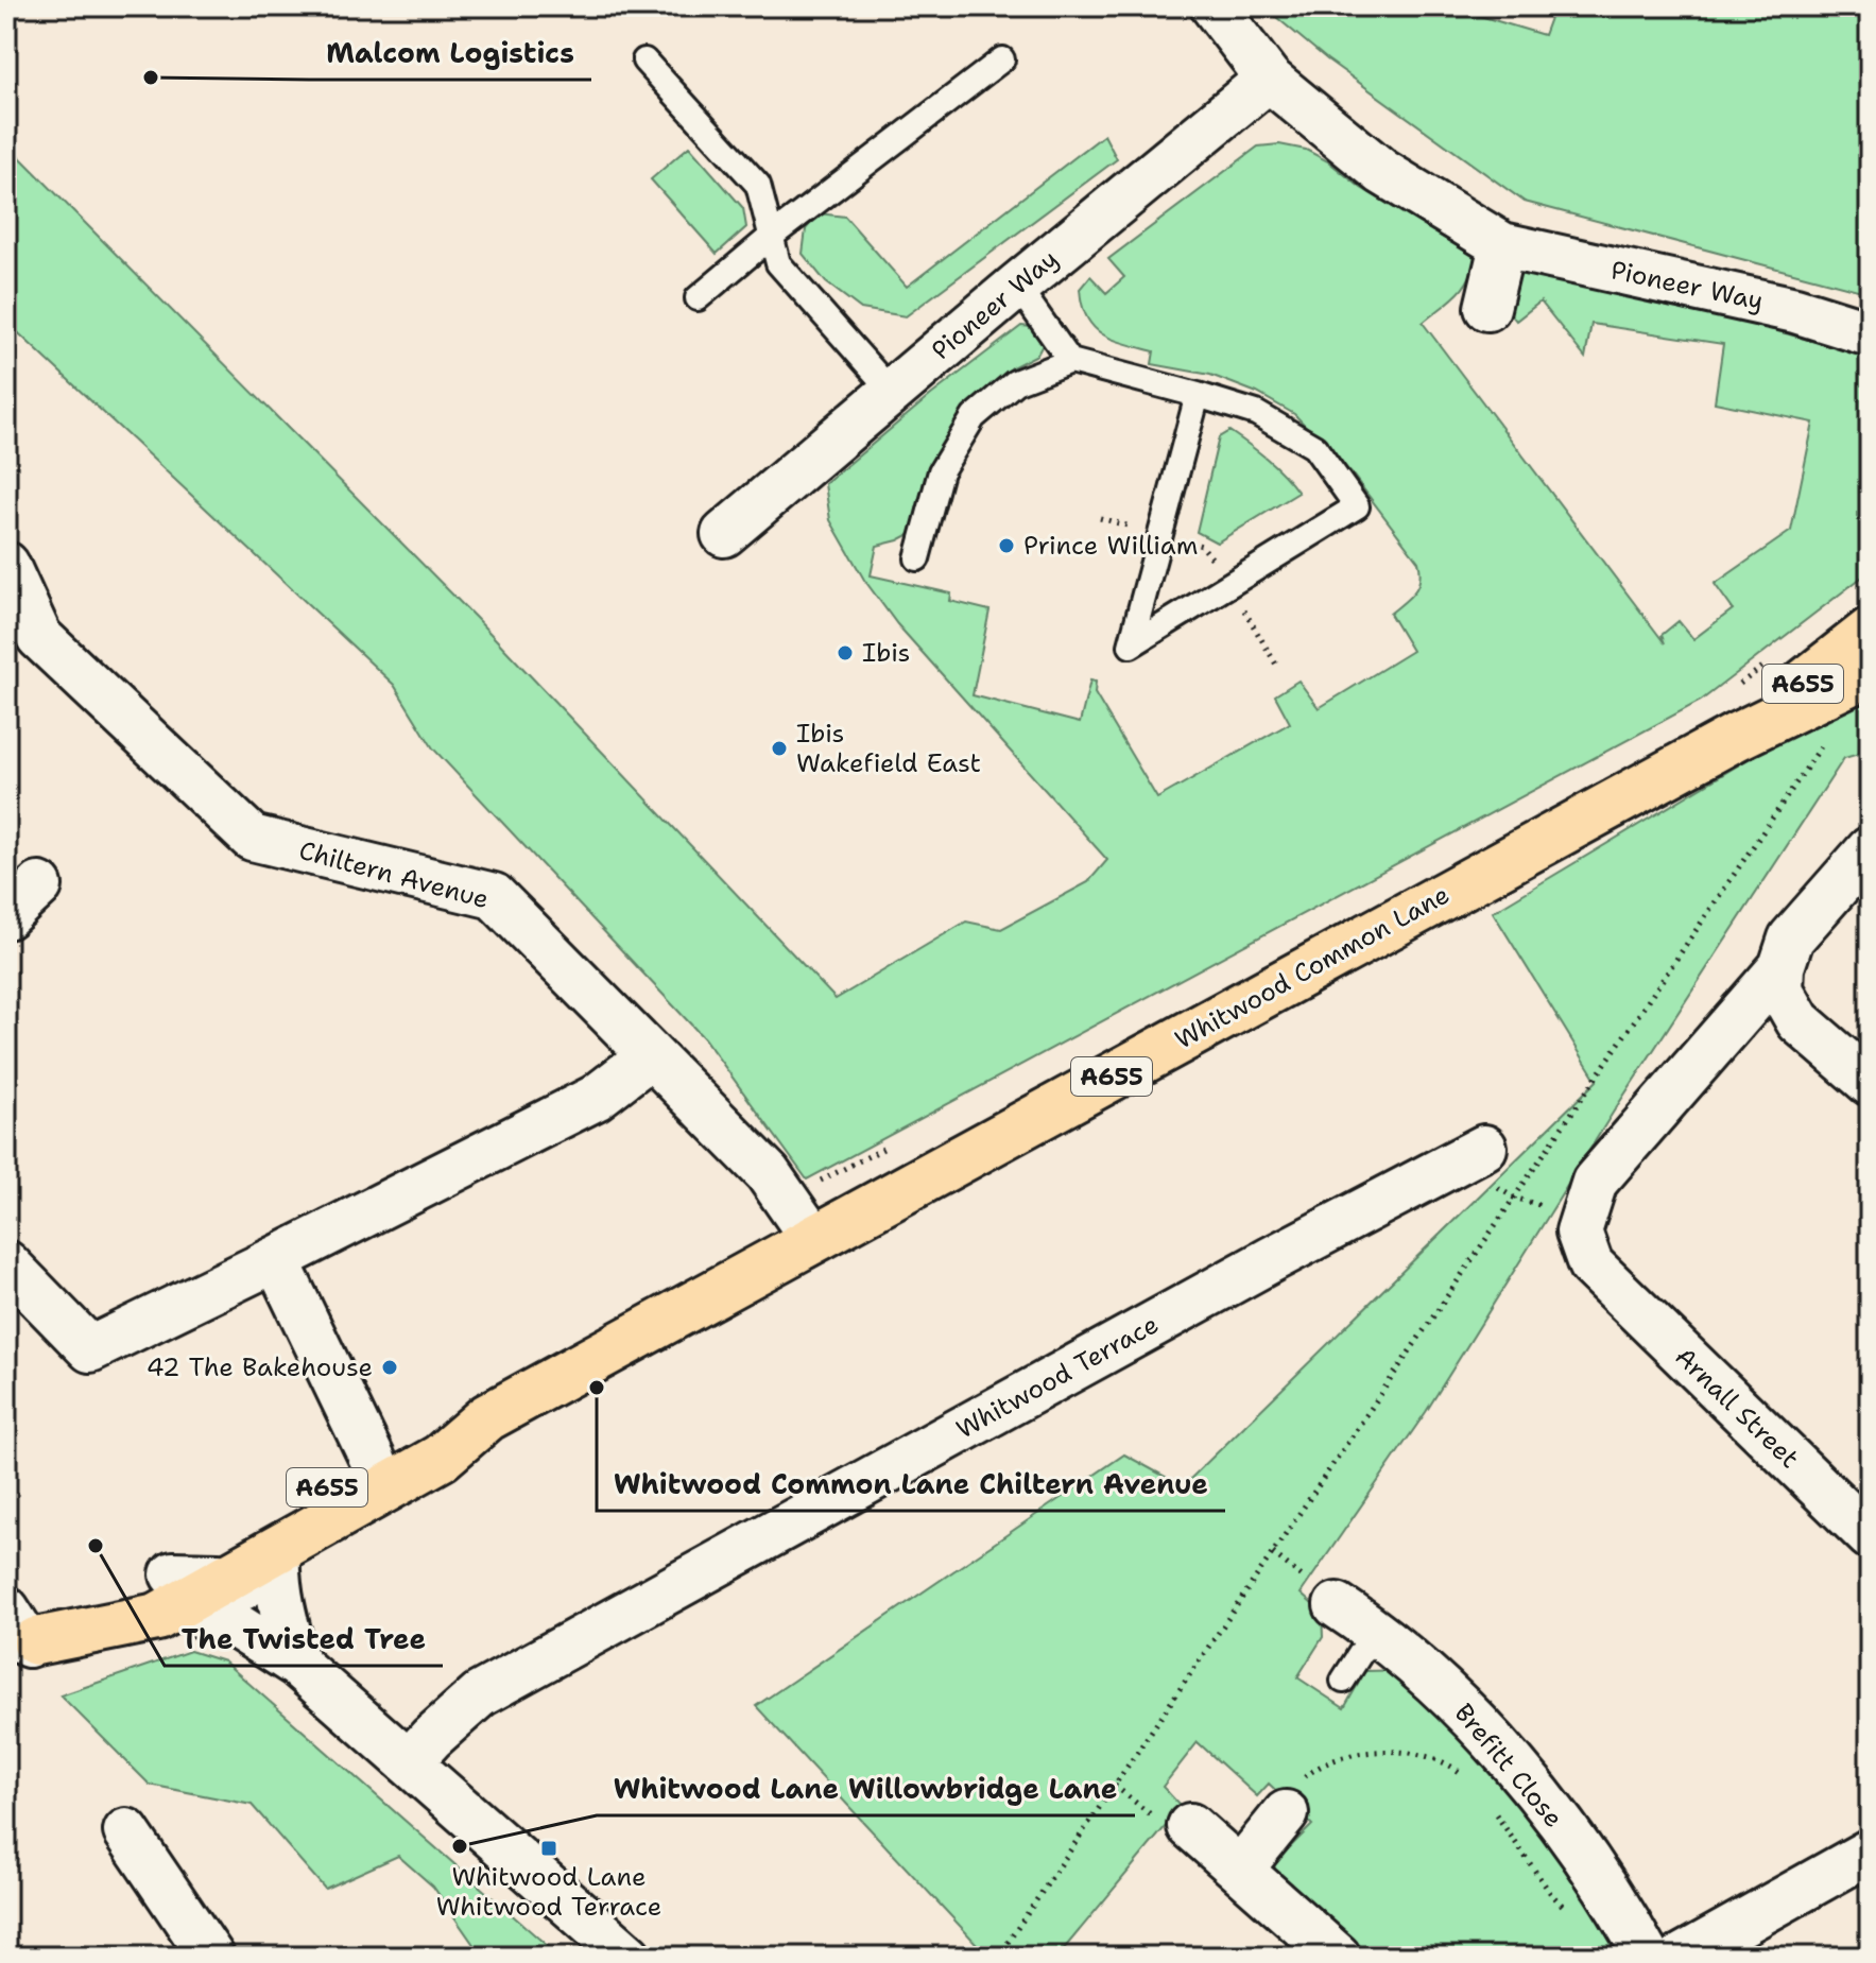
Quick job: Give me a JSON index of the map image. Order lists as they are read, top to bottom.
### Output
{
  "streets": {
    "main road": ["A655", "Whitwood Common Lane"],
    "street": [
      "Pioneer Way",
      "Chiltern Avenue",
      "Whitwood Terrace",
      "Arnall Street",
      "Brefitt Close"
    ]
  },
  "crossings": [
    ["Chiltern Avenue", "Whitwood Common Lane"]
  ],
  "places": {
    "other": [
      "Malcom Logistics",
      "Prince William",
      "Ibis",
      "Ibis Wakefield East",
      "42 The Bakehouse",
      "Whitwood Common Lane Chiltern Avenue",
      "The Twisted Tree",
      "Whitwood Lane Willowbridge Lane"
    ],
    "transit": ["Whitwood Lane Whitwood Terrace"]
  }
}
